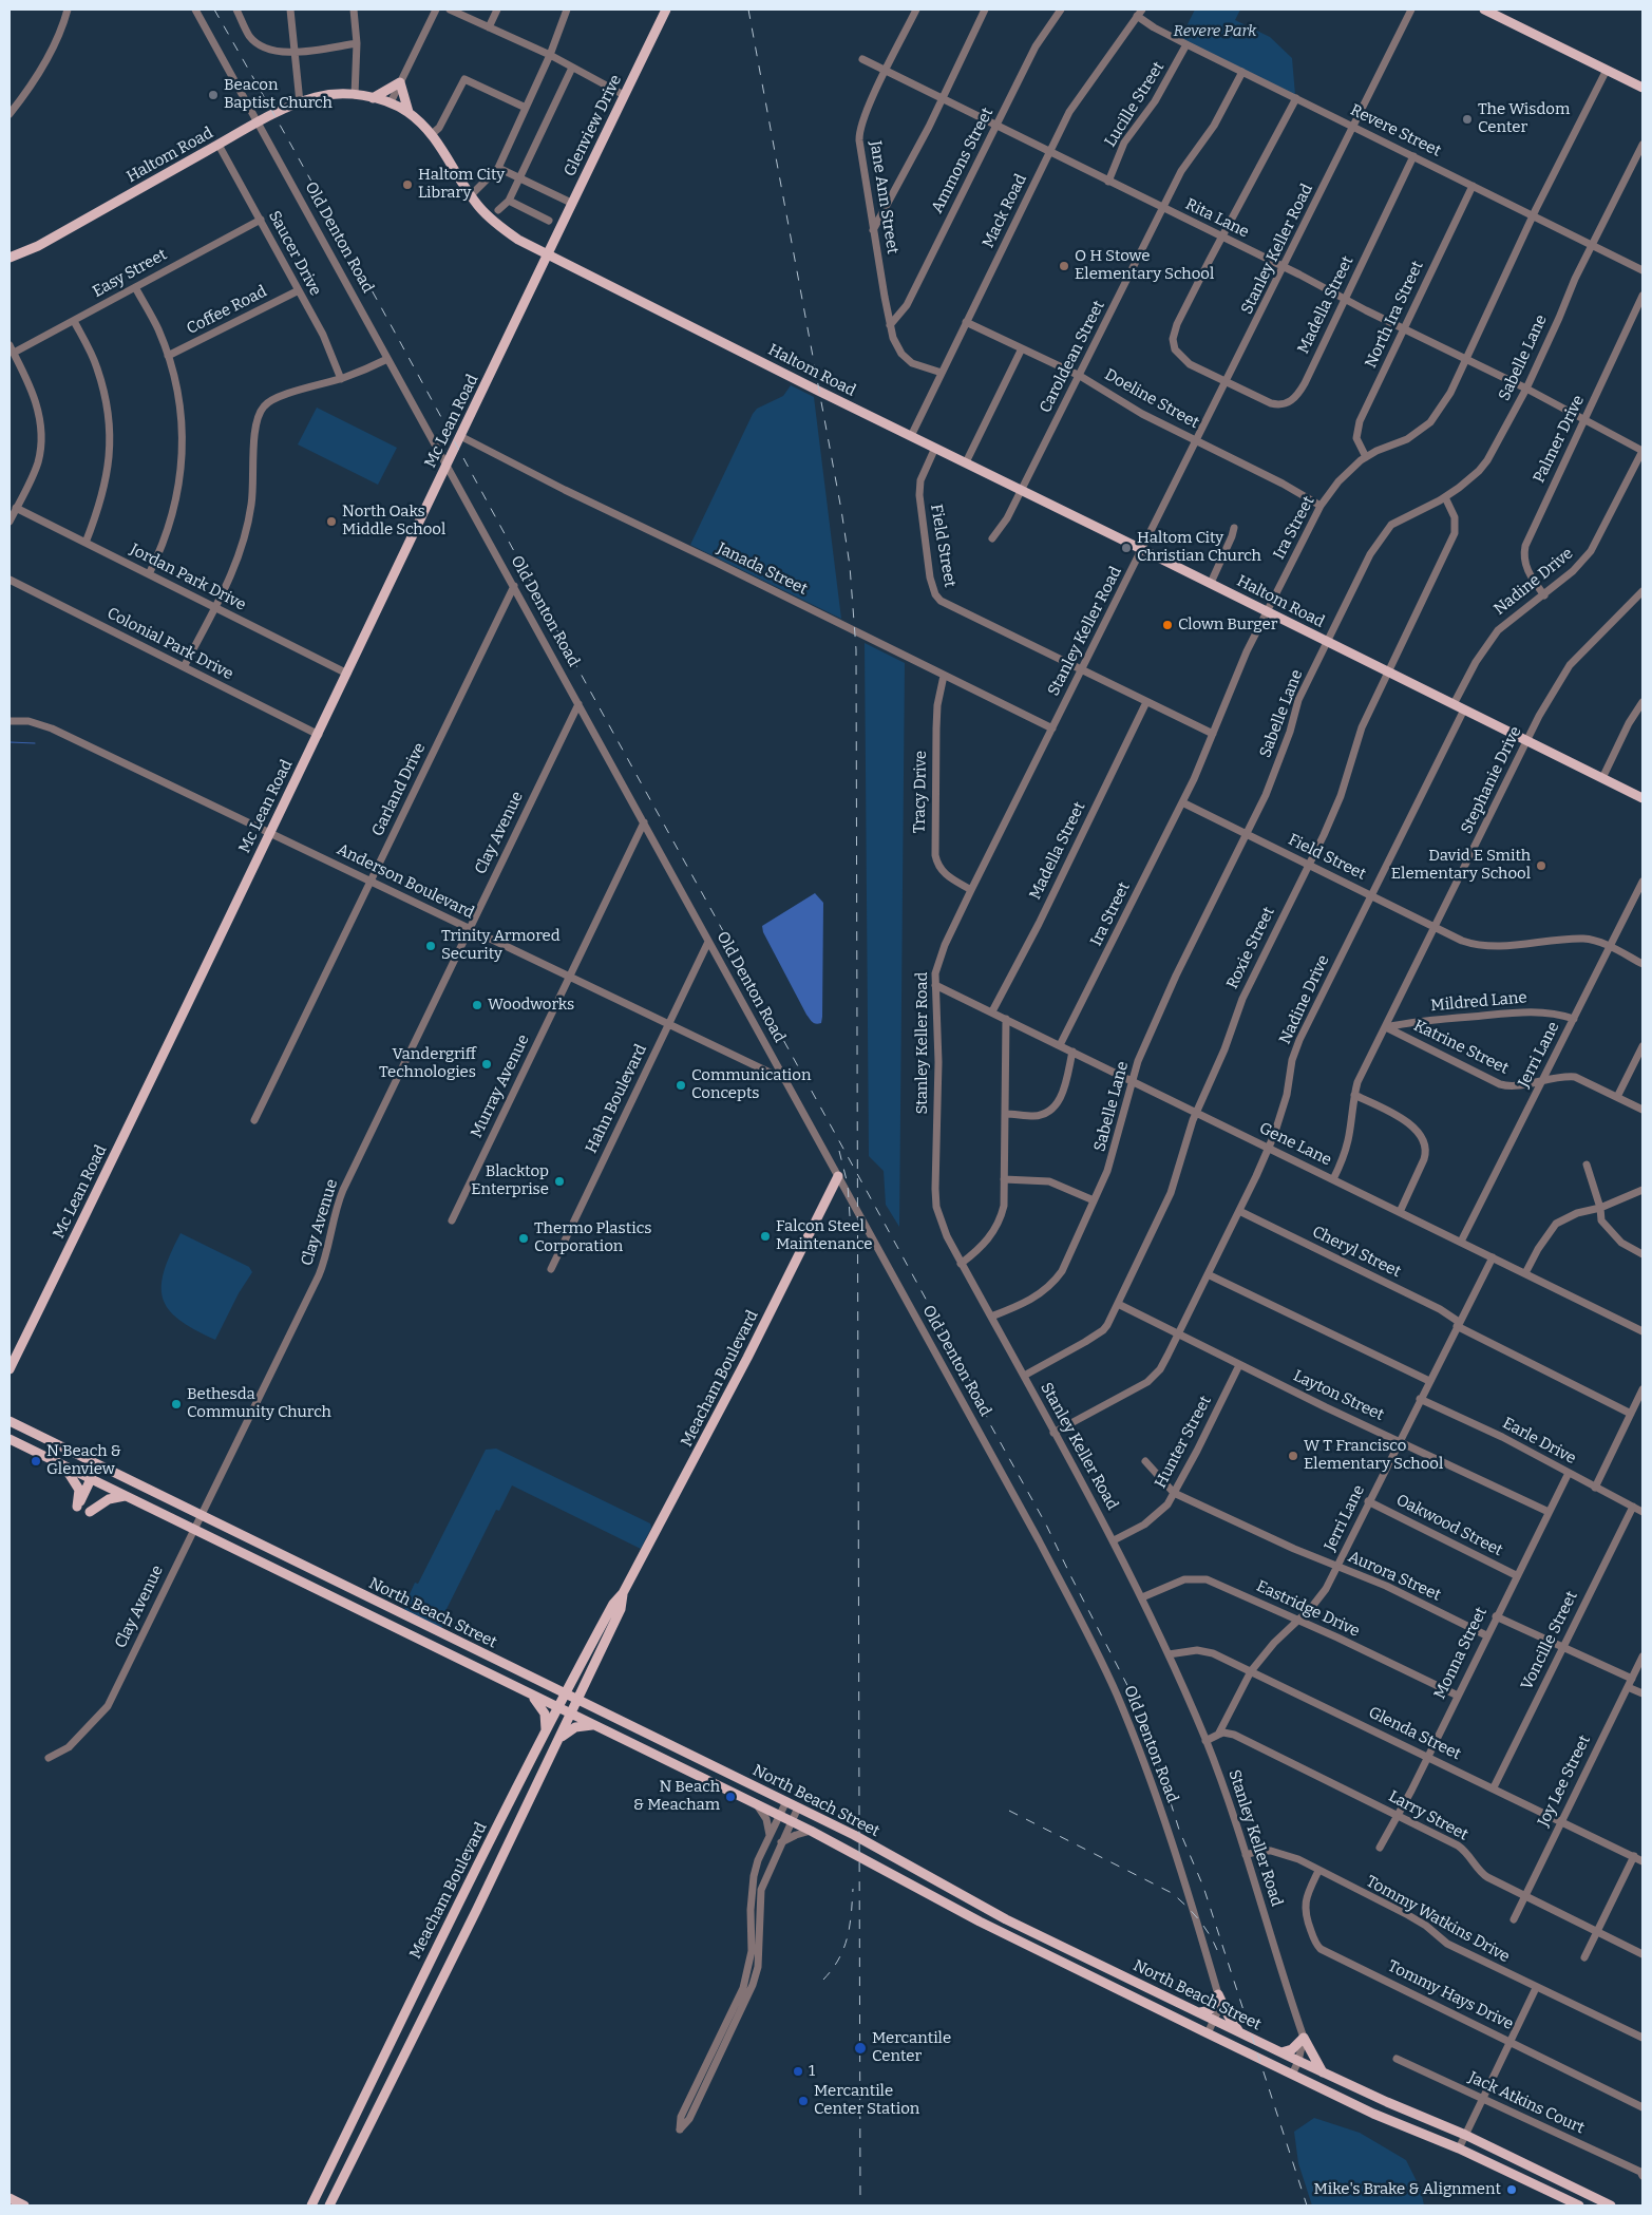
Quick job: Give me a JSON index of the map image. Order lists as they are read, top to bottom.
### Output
{
  "streets": {
    "main road": [
      "Glenview Drive",
      "Haltom Road",
      "Mc Lean Road",
      "Meacham Boulevard",
      "North Beach Street"
    ],
    "street": [
      "Lucille Street",
      "Revere Street",
      "Ammons Street",
      "Jane Ann Street",
      "Mack Road",
      "Rita Lane",
      "Old Denton Road",
      "Stanley Keller Road",
      "Saucer Drive",
      "Easy Street",
      "Madella Street",
      "Coffee Road",
      "North Ira Street",
      "Caroldean Street",
      "Sabelle Lane",
      "Doeline Street",
      "Palmer Drive",
      "Ira Street",
      "Field Street",
      "Janada Street",
      "Jordan Park Drive",
      "Nadine Drive",
      "Colonial Park Drive",
      "Stephanie Drive",
      "Garland Drive",
      "Tracy Drive",
      "Clay Avenue",
      "Anderson Boulevard",
      "Roxie Street",
      "Mildred Lane",
      "Katrine Street",
      "Jerri Lane",
      "Murray Avenue",
      "Hahn Boulevard",
      "Gene Lane",
      "Cheryl Street",
      "Layton Street",
      "Earle Drive",
      "Hunter Street",
      "Oakwood Street",
      "Aurora Street",
      "Eastridge Drive",
      "Voncille Street",
      "Monna Street",
      "Glenda Street",
      "Joy Lee Street",
      "Larry Street",
      "Tommy Watkins Drive",
      "Tommy Hays Drive",
      "Jack Atkins Court"
    ]
  },
  "crossings": [
    ["Lucille Street", "Revere Street"],
    ["Lucille Street", "Rita Lane"],
    ["Glenview Drive", "Haltom Road"],
    ["Glenview Drive", "Mc Lean Road"],
    ["Revere Street", "Mack Road"],
    ["Revere Street", "Stanley Keller Road"],
    ["Revere Street", "Madella Street"],
    ["Revere Street", "North Ira Street"],
    ["Revere Street", "Caroldean Street"],
    ["Revere Street", "Sabelle Lane"],
    ["Revere Street", "Ira Street"],
    ["Haltom Road", "Mack Road"],
    ["Haltom Road", "Old Denton Road"],
    ["Haltom Road", "Stanley Keller Road"],
    ["Haltom Road", "Saucer Drive"],
    ["Haltom Road", "Caroldean Street"],
    ["Haltom Road", "Sabelle Lane"],
    ["Haltom Road", "Mc Lean Road"],
    ["Haltom Road", "Ira Street"],
    ["Haltom Road", "Field Street"],
    ["Haltom Road", "Nadine Drive"],
    ["Haltom Road", "Stephanie Drive"],
    ["Haltom Road", "Roxie Street"],
    ["Ammons Street", "Jane Ann Street"],
    ["Ammons Street", "Rita Lane"],
    ["Jane Ann Street", "Mack Road"],
    ["Jane Ann Street", "Rita Lane"],
    ["Mack Road", "Rita Lane"],
    ["Mack Road", "Doeline Street"],
    ["Rita Lane", "Stanley Keller Road"],
    ["Rita Lane", "Madella Street"],
    ["Rita Lane", "North Ira Street"],
    ["Rita Lane", "Caroldean Street"],
    ["Rita Lane", "Sabelle Lane"],
    ["Rita Lane", "Palmer Drive"],
    ["Rita Lane", "Ira Street"],
    ["Rita Lane", "Nadine Drive"],
    ["Old Denton Road", "Mc Lean Road"],
    ["Old Denton Road", "Garland Drive"],
    ["Old Denton Road", "Clay Avenue"],
    ["Old Denton Road", "Anderson Boulevard"],
    ["Old Denton Road", "Murray Avenue"],
    ["Old Denton Road", "Hahn Boulevard"],
    ["Old Denton Road", "Meacham Boulevard"],
    ["Old Denton Road", "North Beach Street"],
    ["Stanley Keller Road", "Madella Street"],
    ["Stanley Keller Road", "Sabelle Lane"],
    ["Stanley Keller Road", "Doeline Street"],
    ["Stanley Keller Road", "Field Street"],
    ["Stanley Keller Road", "Janada Street"],
    ["Stanley Keller Road", "Nadine Drive"],
    ["Stanley Keller Road", "Tracy Drive"],
    ["Stanley Keller Road", "Roxie Street"],
    ["Stanley Keller Road", "Gene Lane"],
    ["Stanley Keller Road", "Hunter Street"],
    ["Stanley Keller Road", "Eastridge Drive"],
    ["Stanley Keller Road", "Glenda Street"],
    ["Stanley Keller Road", "Tommy Watkins Drive"],
    ["Saucer Drive", "Easy Street"],
    ["Saucer Drive", "Coffee Road"],
    ["Madella Street", "Field Street"],
    ["Madella Street", "Gene Lane"],
    ["North Ira Street", "Ira Street"],
    ["Caroldean Street", "Doeline Street"],
    ["Sabelle Lane", "Field Street"],
    ["Sabelle Lane", "Roxie Street"],
    ["Sabelle Lane", "Gene Lane"],
    ["Doeline Street", "Ira Street"],
    ["Mc Lean Road", "Janada Street"],
    ["Mc Lean Road", "Jordan Park Drive"],
    ["Mc Lean Road", "Colonial Park Drive"],
    ["Mc Lean Road", "Anderson Boulevard"],
    ["Palmer Drive", "Nadine Drive"],
    ["Ira Street", "Field Street"],
    ["Ira Street", "Gene Lane"],
    ["Field Street", "Nadine Drive"],
    ["Field Street", "Stephanie Drive"],
    ["Field Street", "Roxie Street"],
    ["Field Street", "Jerri Lane"],
    ["Janada Street", "Tracy Drive"],
    ["Nadine Drive", "Gene Lane"],
    ["Nadine Drive", "Cheryl Street"],
    ["Nadine Drive", "Layton Street"],
    ["Stephanie Drive", "Mildred Lane"],
    ["Stephanie Drive", "Katrine Street"],
    ["Stephanie Drive", "Gene Lane"],
    ["Garland Drive", "Anderson Boulevard"],
    ["Clay Avenue", "Anderson Boulevard"],
    ["Clay Avenue", "North Beach Street"],
    ["Anderson Boulevard", "Murray Avenue"],
    ["Anderson Boulevard", "Hahn Boulevard"],
    ["Roxie Street", "Gene Lane"],
    ["Roxie Street", "Layton Street"],
    ["Mildred Lane", "Katrine Street"],
    ["Mildred Lane", "Jerri Lane"],
    ["Katrine Street", "Jerri Lane"],
    ["Jerri Lane", "Gene Lane"],
    ["Jerri Lane", "Cheryl Street"],
    ["Jerri Lane", "Layton Street"],
    ["Jerri Lane", "Earle Drive"],
    ["Jerri Lane", "Oakwood Street"],
    ["Jerri Lane", "Aurora Street"],
    ["Jerri Lane", "Eastridge Drive"],
    ["Jerri Lane", "Glenda Street"],
    ["Jerri Lane", "Larry Street"],
    ["Meacham Boulevard", "North Beach Street"],
    ["Layton Street", "Hunter Street"],
    ["Layton Street", "Monna Street"],
    ["Earle Drive", "Voncille Street"],
    ["Earle Drive", "Monna Street"],
    ["Hunter Street", "Aurora Street"],
    ["Oakwood Street", "Monna Street"],
    ["Aurora Street", "Monna Street"],
    ["Eastridge Drive", "Monna Street"],
    ["Voncille Street", "Glenda Street"],
    ["Monna Street", "Glenda Street"],
    ["Monna Street", "Larry Street"],
    ["Glenda Street", "Joy Lee Street"],
    ["Joy Lee Street", "Larry Street"],
    ["Tommy Watkins Drive", "Tommy Hays Drive"]
  ],
  "parks": ["Revere Park"],
  "places": [
    "Beacon Baptist Church",
    "The Wisdom Center",
    "Haltom City Library",
    "O H Stowe Elementary School",
    "North Oaks Middle School",
    "Haltom City Christian Church",
    "Clown Burger",
    "David E Smith Elementary School",
    "Trinity Armored Security",
    "Woodworks",
    "Vandergriff Technologies",
    "Communication Concepts",
    "Blacktop Enterprise",
    "Falcon Steel Maintenance",
    "Thermo Plastics Corporation",
    "Bethesda Community Church",
    "W T Francisco Elementary School",
    "N Beach & Glenview",
    "N Beach & Meacham",
    "Mercantile Center",
    "1",
    "Mercantile Center Station",
    "Mike's Brake & Alignment"
  ]
}
